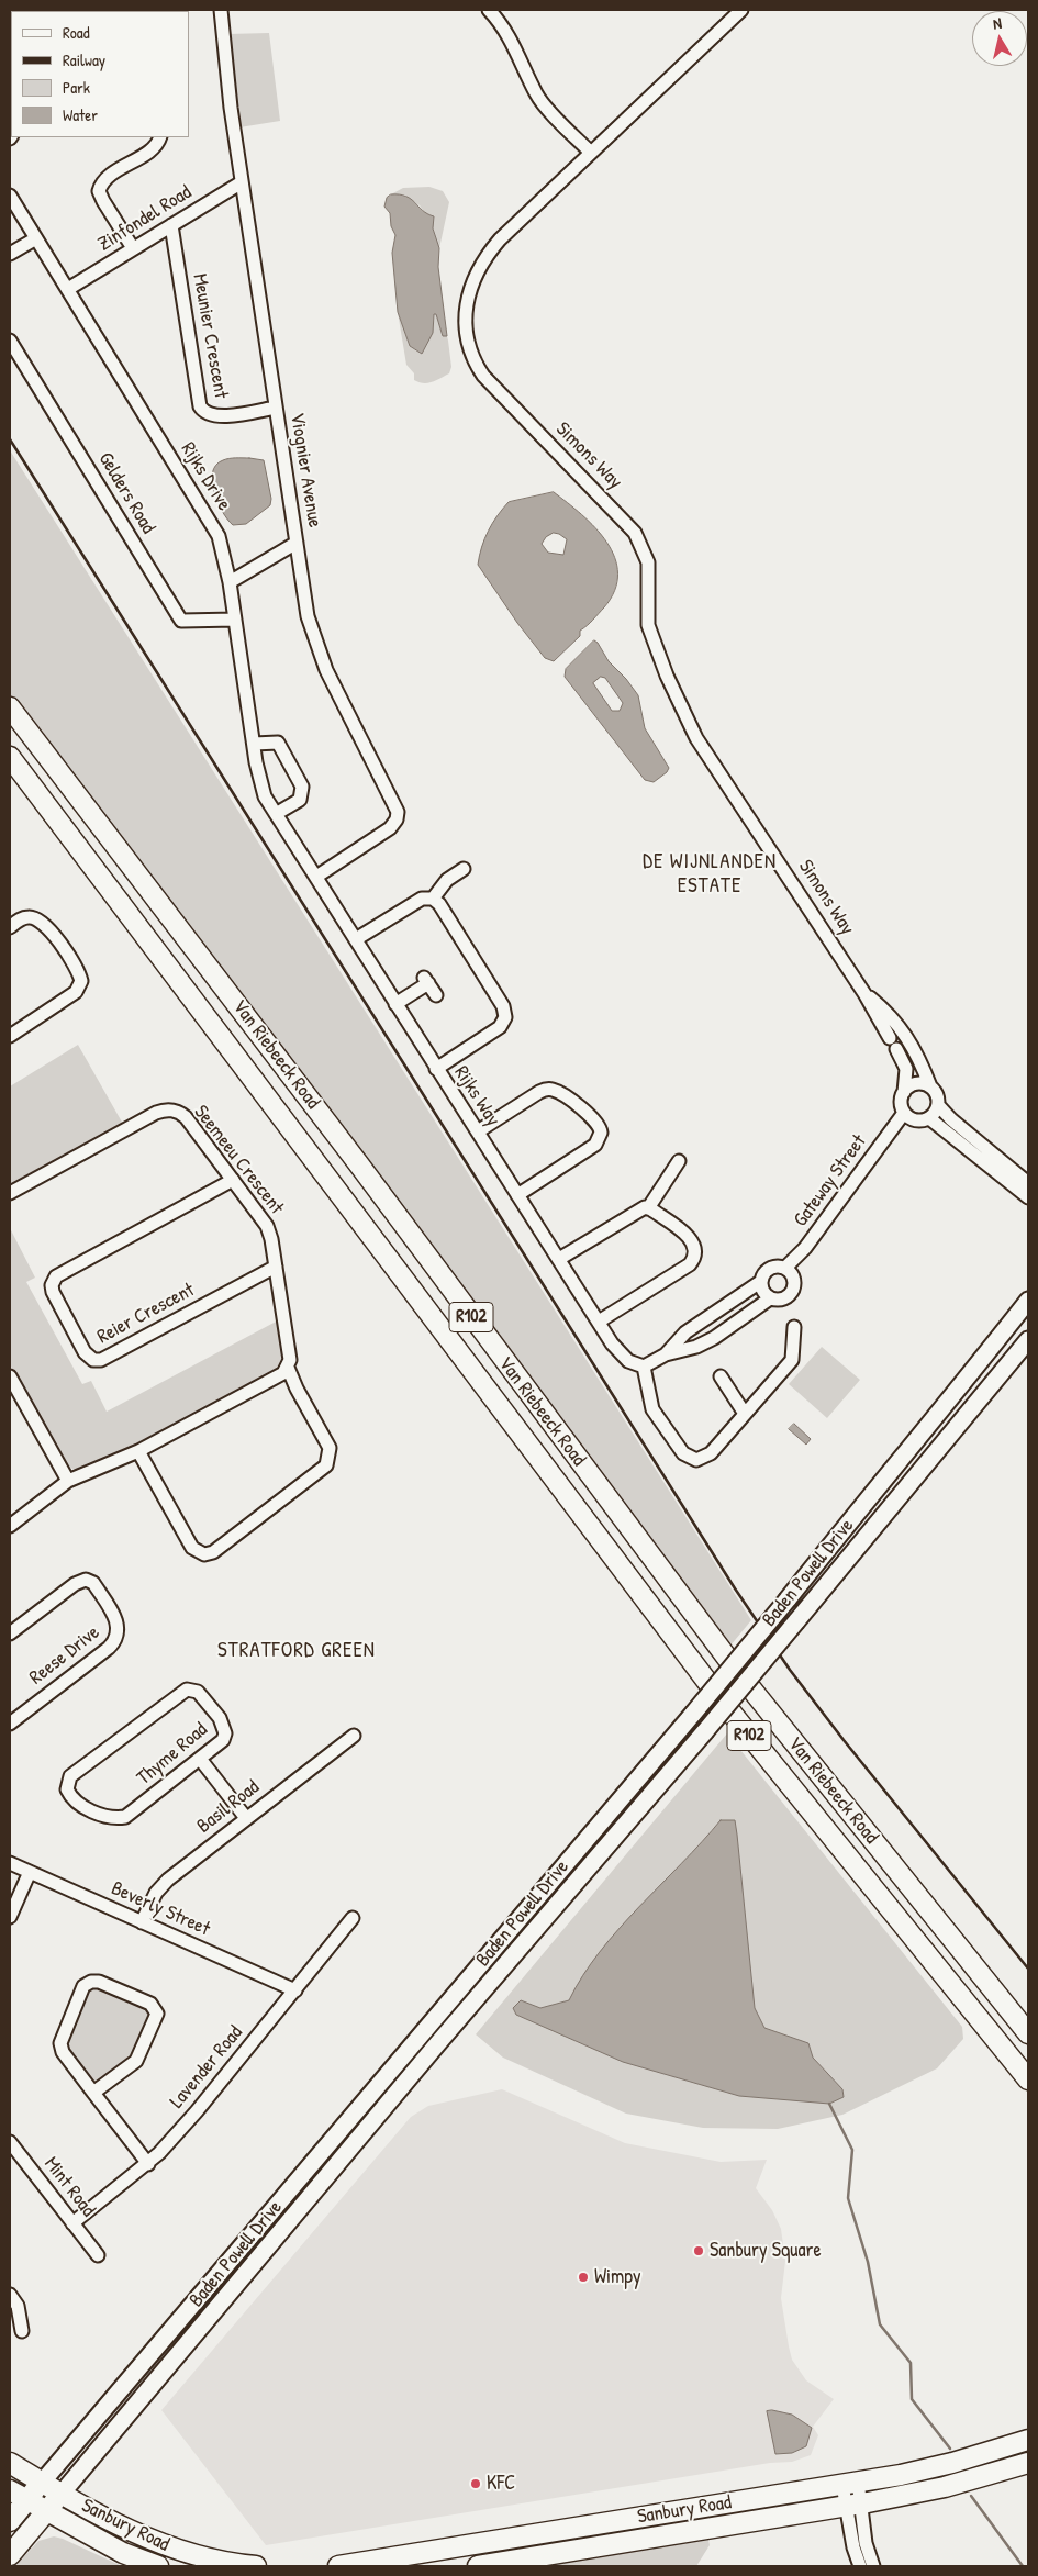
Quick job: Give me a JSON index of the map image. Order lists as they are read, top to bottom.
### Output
{
  "streets": {
    "main road": [
      "Van Riebeeck Road",
      "R102",
      "Baden Powell Drive",
      "Sanbury Road"
    ],
    "street": [
      "Zinfondel Road",
      "Meunier Crescent",
      "Simons Way",
      "Viognier Avenue",
      "Rijks Drive",
      "Gelders Road",
      "Rijks Way",
      "Seemeeu Crescent",
      "Gateway Street",
      "Reier Crescent",
      "Reese Drive",
      "Thyme Road",
      "Basil Road",
      "Beverly Street",
      "Lavender Road",
      "Mint Road"
    ]
  },
  "crossings": [
    ["Zinfondel Road", "Meunier Crescent"],
    ["Zinfondel Road", "Viognier Avenue"],
    ["Zinfondel Road", "Rijks Drive"],
    ["Meunier Crescent", "Viognier Avenue"],
    ["Simons Way", "Gateway Street"],
    ["Viognier Avenue", "Rijks Way"],
    ["Rijks Drive", "Gelders Road"],
    ["Rijks Drive", "Rijks Way"],
    ["Seemeeu Crescent", "Reier Crescent"],
    ["Baden Powell Drive", "Sanbury Road"],
    ["Basil Road", "Beverly Street"],
    ["Beverly Street", "Lavender Road"],
    ["Lavender Road", "Mint Road"]
  ],
  "districts": ["DE WIJNLANDEN ESTATE", "STRATFORD GREEN"],
  "places": ["Sanbury Square", "Wimpy", "KFC"],
  "legend": [
    "Road",
    "Railway",
    "Park",
    "Water"
  ],
  "north": "top"
}
